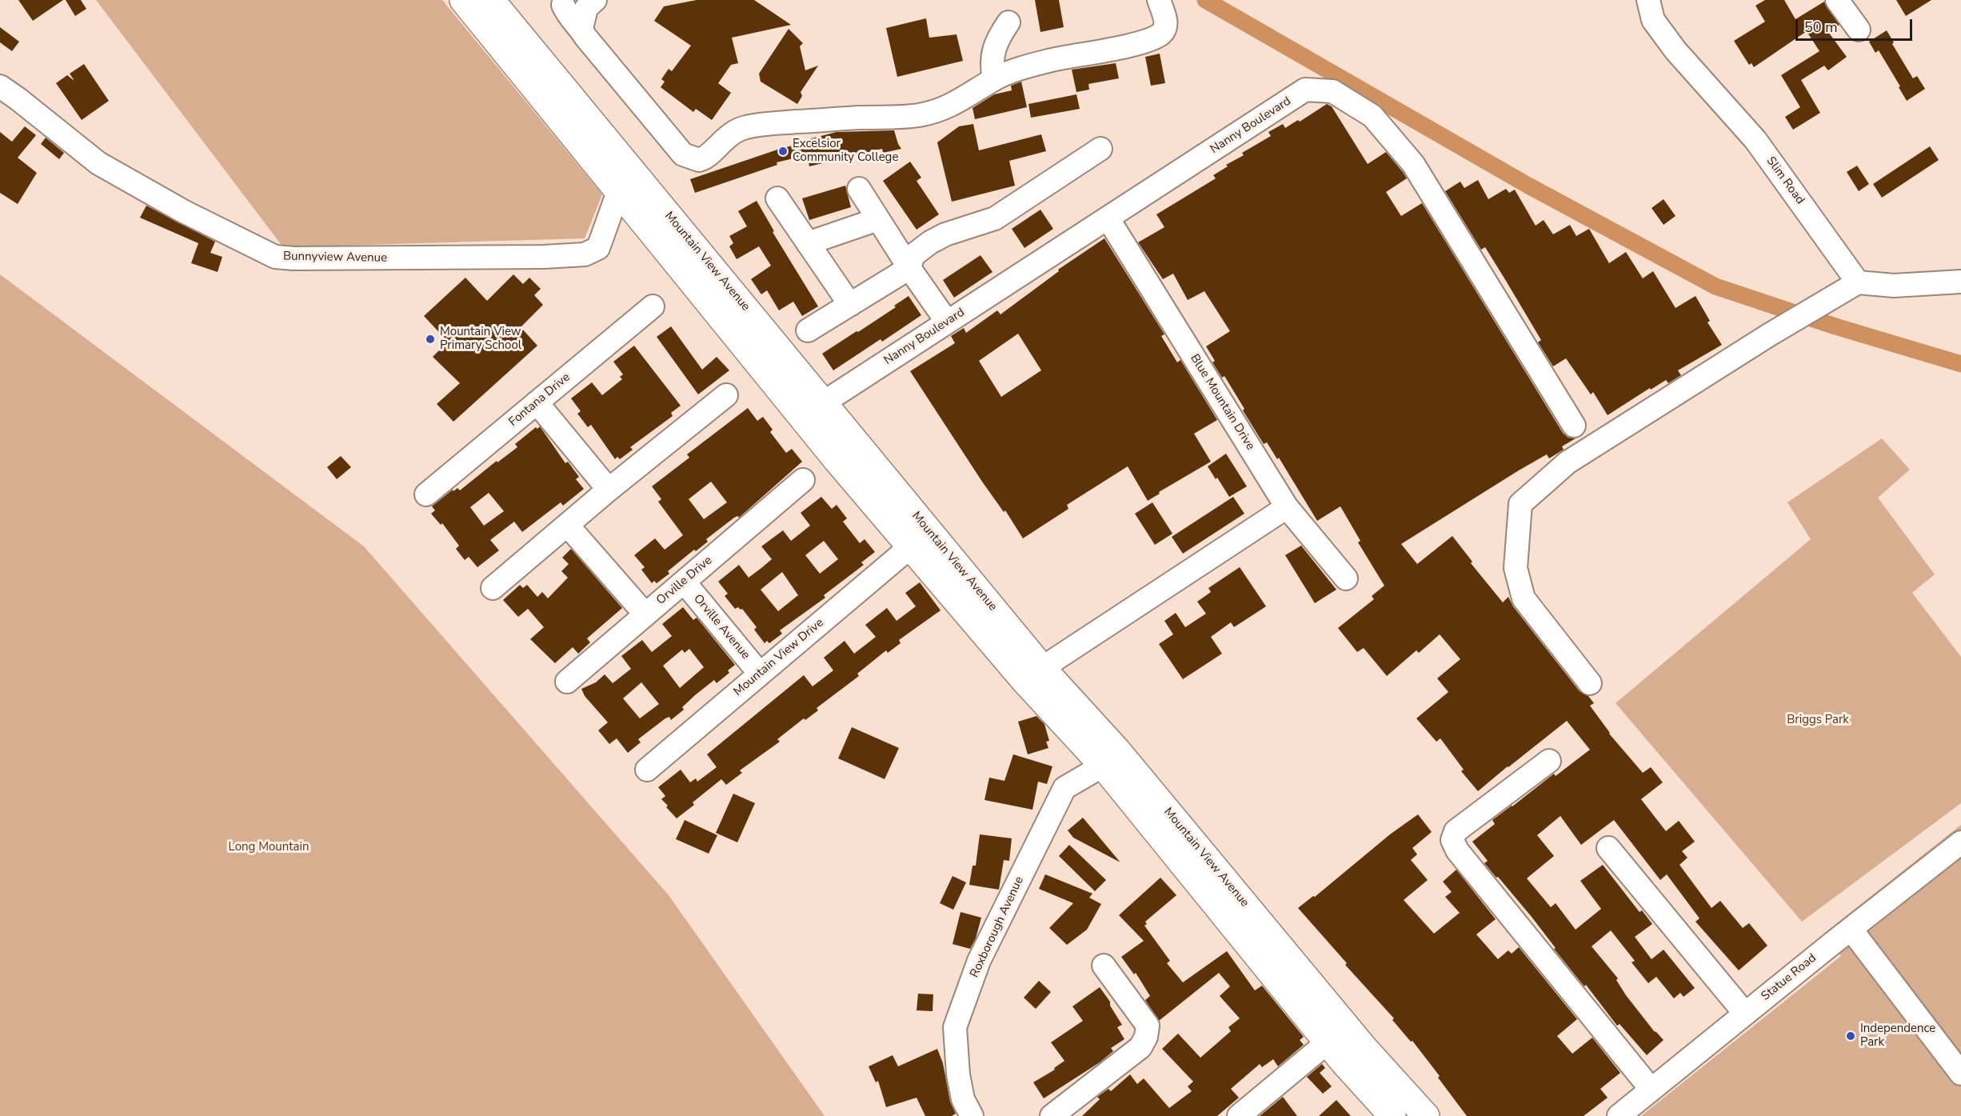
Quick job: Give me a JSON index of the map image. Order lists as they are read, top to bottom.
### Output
{
  "streets": {
    "main road": ["Mountain View Avenue"],
    "street": [
      "Nanny Boulevard",
      "Slim Road",
      "Bunnyview Avenue",
      "Fontana Drive",
      "Blue Mountain Drive",
      "Orville Drive",
      "Orville Avenue",
      "Mountain View Drive",
      "Roxborough Avenue",
      "Statue Road"
    ]
  },
  "crossings": [
    ["Nanny Boulevard", "Mountain View Avenue"],
    ["Nanny Boulevard", "Blue Mountain Drive"],
    ["Bunnyview Avenue", "Mountain View Avenue"],
    ["Mountain View Avenue", "Mountain View Drive"],
    ["Mountain View Avenue", "Roxborough Avenue"],
    ["Orville Drive", "Orville Avenue"],
    ["Orville Avenue", "Mountain View Drive"]
  ],
  "parks": ["Briggs Park", "Long Mountain"],
  "places": ["Excelsior Community College", "Mountain View Primary School", "Independence Park"],
  "scale_bar": "50 m"
}
